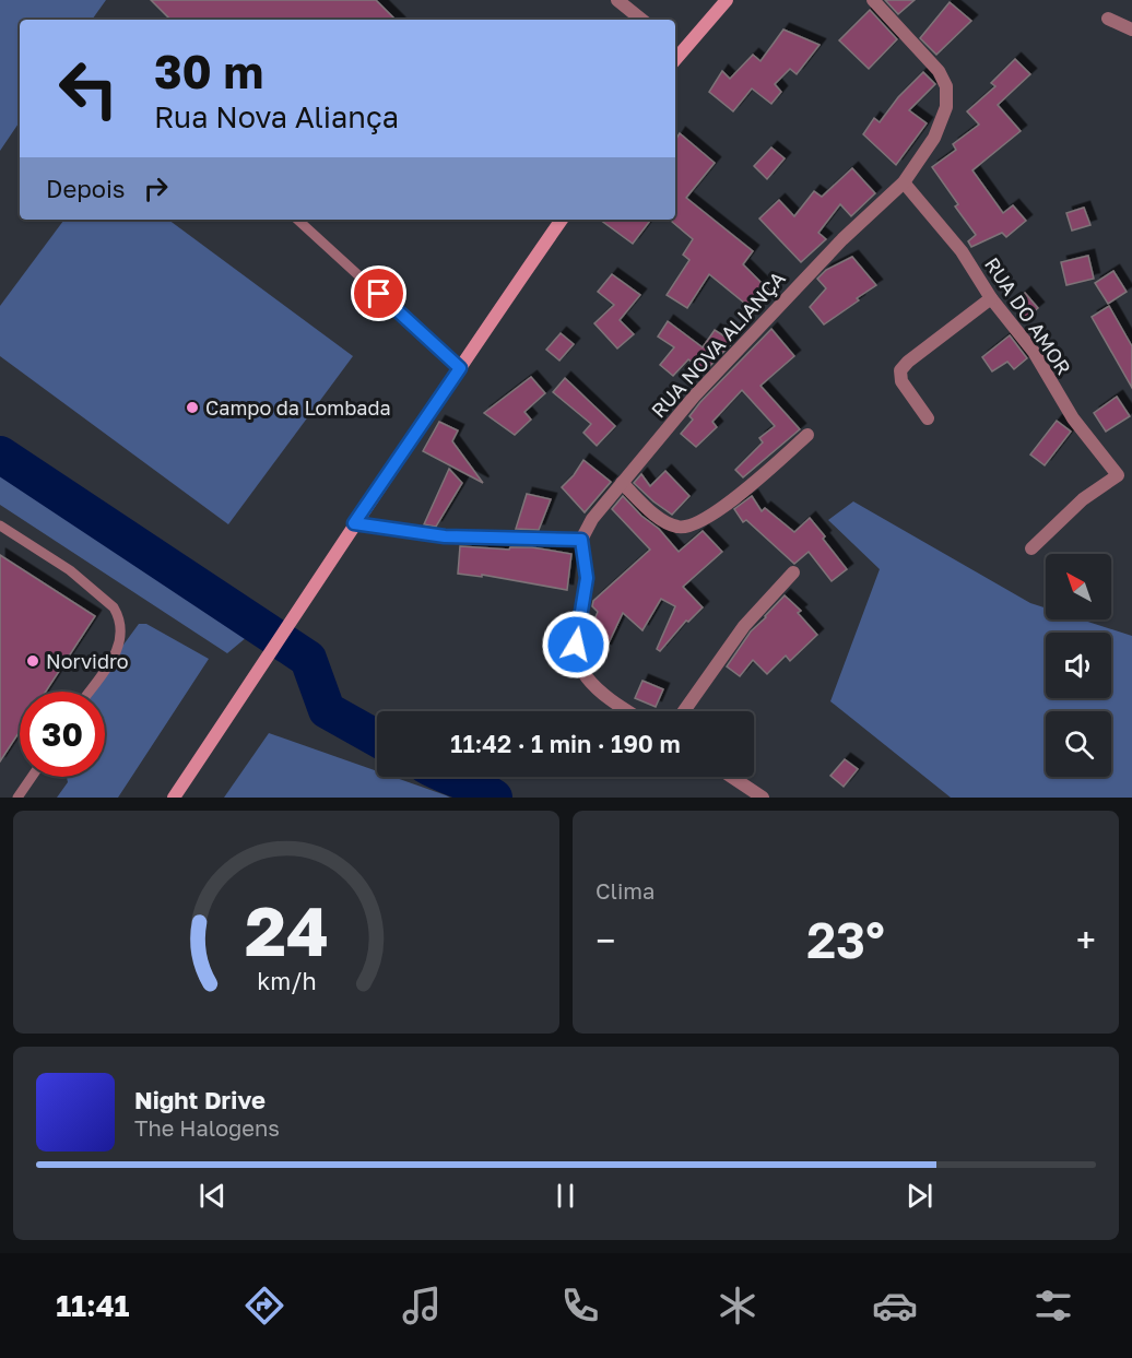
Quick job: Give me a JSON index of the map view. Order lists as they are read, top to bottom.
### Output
{
  "streets": {
    "street": ["RUA DO AMOR", "RUA NOVA ALIANÇA"]
  },
  "crossings": [
    ["RUA DO AMOR", "RUA NOVA ALIANÇA"]
  ],
  "places": ["Campo da Lombada", "Norvidro"],
  "north": "top left",
  "page": {
    "turn": ["30 m", "Rua Nova Aliança"],
    "then": "Depois",
    "limit": "30",
    "trip": "11:42 · 1 min · 190 m",
    "tile": "Clima",
    "heat": ["−", "23°", "+"],
    "song": ["Night Drive", "The Halogens"],
    "tabs": "11:41",
    "gauge": ["24", "km/h"]
  }
}
